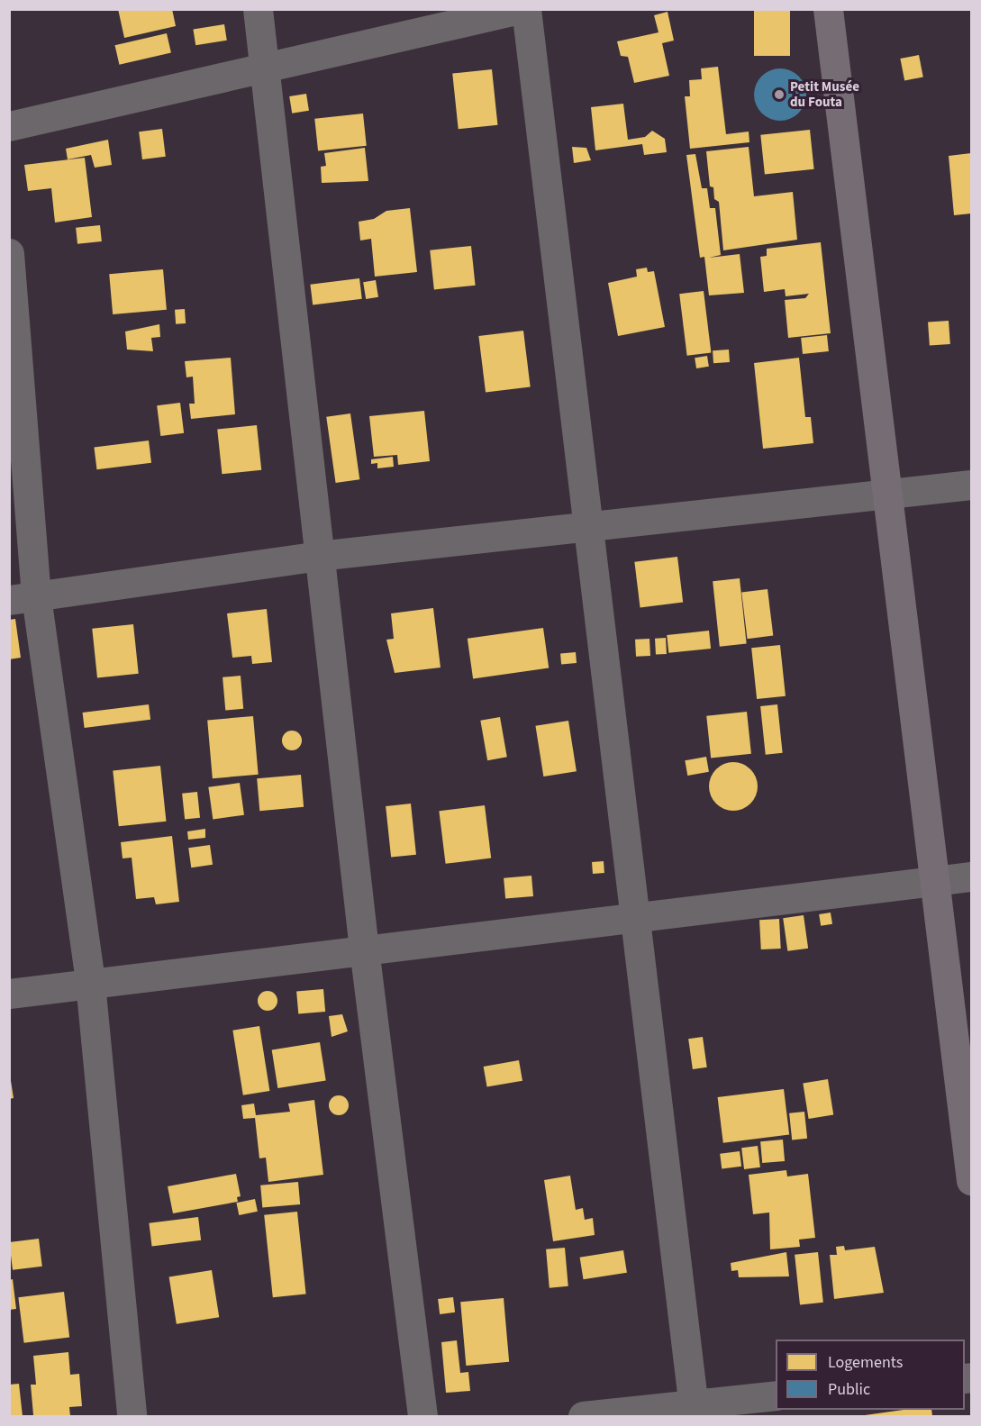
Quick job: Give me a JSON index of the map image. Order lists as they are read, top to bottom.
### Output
{
  "places": ["Petit Musée du Fouta"],
  "legend": ["Logements", "Public"]
}
